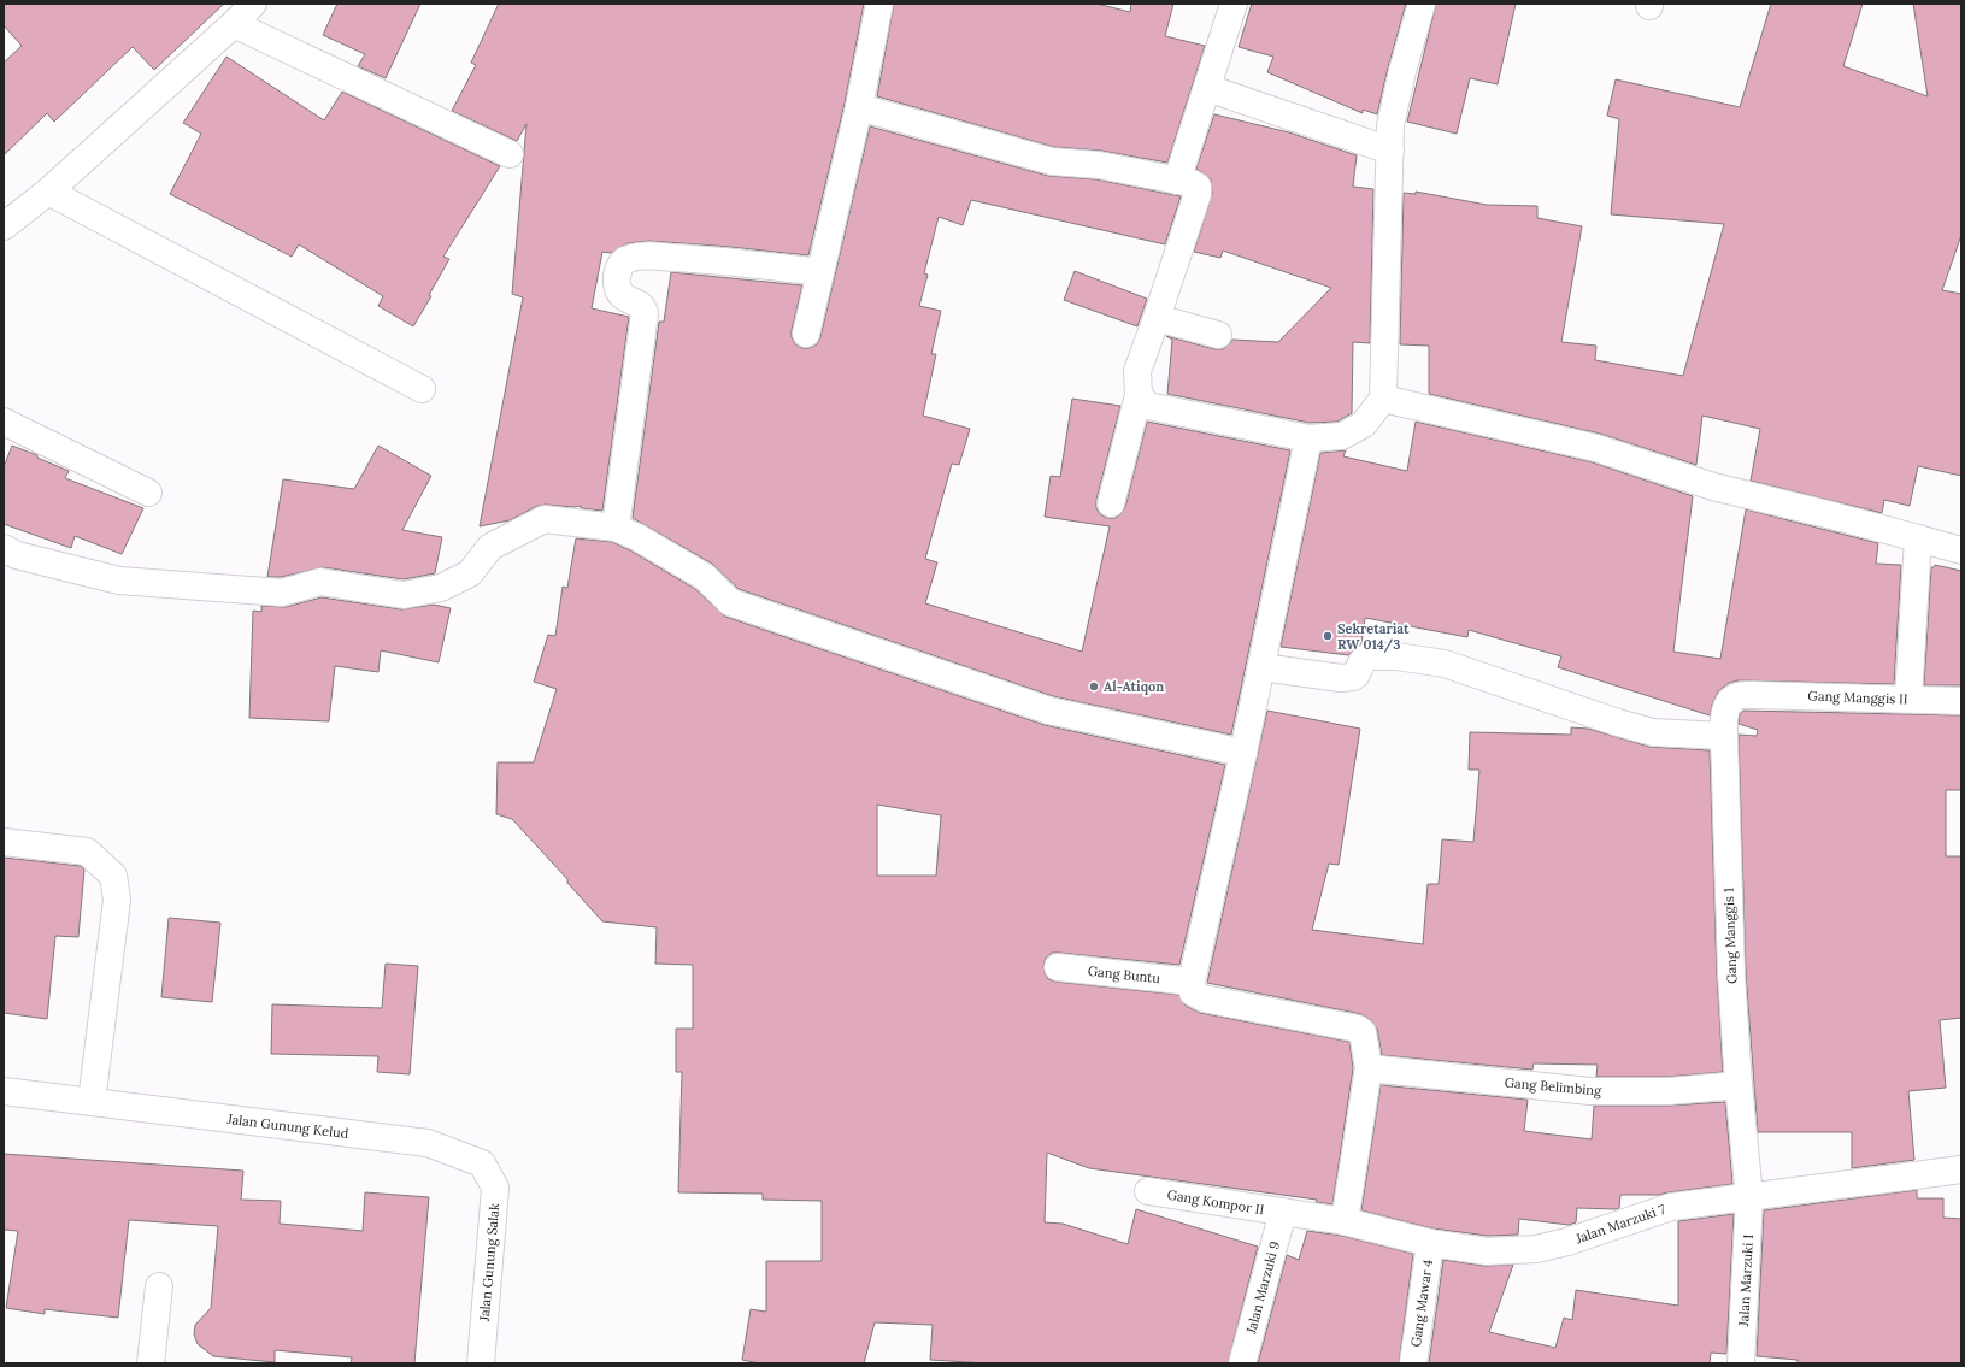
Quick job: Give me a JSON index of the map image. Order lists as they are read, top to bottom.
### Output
{
  "streets": {
    "street": [
      "Gang Manggis II",
      "Gang Manggis 1",
      "Gang Buntu",
      "Gang Belimbing",
      "Jalan Gunung Kelud",
      "Gang Kompor II",
      "Jalan Marzuki 7",
      "Jalan Gunung Salak",
      "Jalan Marzuki 1",
      "Jalan Marzuki 9",
      "Gang Mawar 4"
    ]
  },
  "crossings": [
    ["Gang Manggis II", "Gang Manggis 1"],
    ["Gang Manggis 1", "Gang Belimbing"],
    ["Gang Manggis 1", "Jalan Marzuki 7"],
    ["Gang Manggis 1", "Jalan Marzuki 1"],
    ["Jalan Gunung Kelud", "Jalan Gunung Salak"],
    ["Gang Kompor II", "Jalan Marzuki 7"],
    ["Gang Kompor II", "Jalan Marzuki 9"],
    ["Jalan Marzuki 7", "Jalan Marzuki 1"],
    ["Jalan Marzuki 7", "Jalan Marzuki 9"],
    ["Jalan Marzuki 7", "Gang Mawar 4"]
  ],
  "places": ["Sekretariat RW 014/3", "Al-Atiqon"]
}
